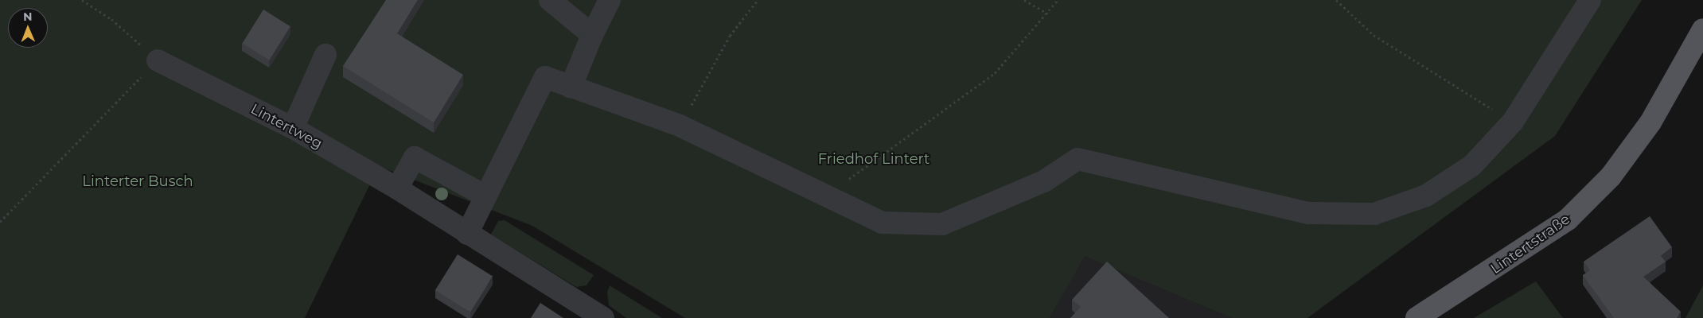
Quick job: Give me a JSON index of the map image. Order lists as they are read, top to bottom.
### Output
{
  "streets": {
    "main road": ["Lintertstraße"],
    "lane": ["Lintertweg"]
  },
  "parks": ["Friedhof Lintert", "Linterter Busch"],
  "north": "top"
}
